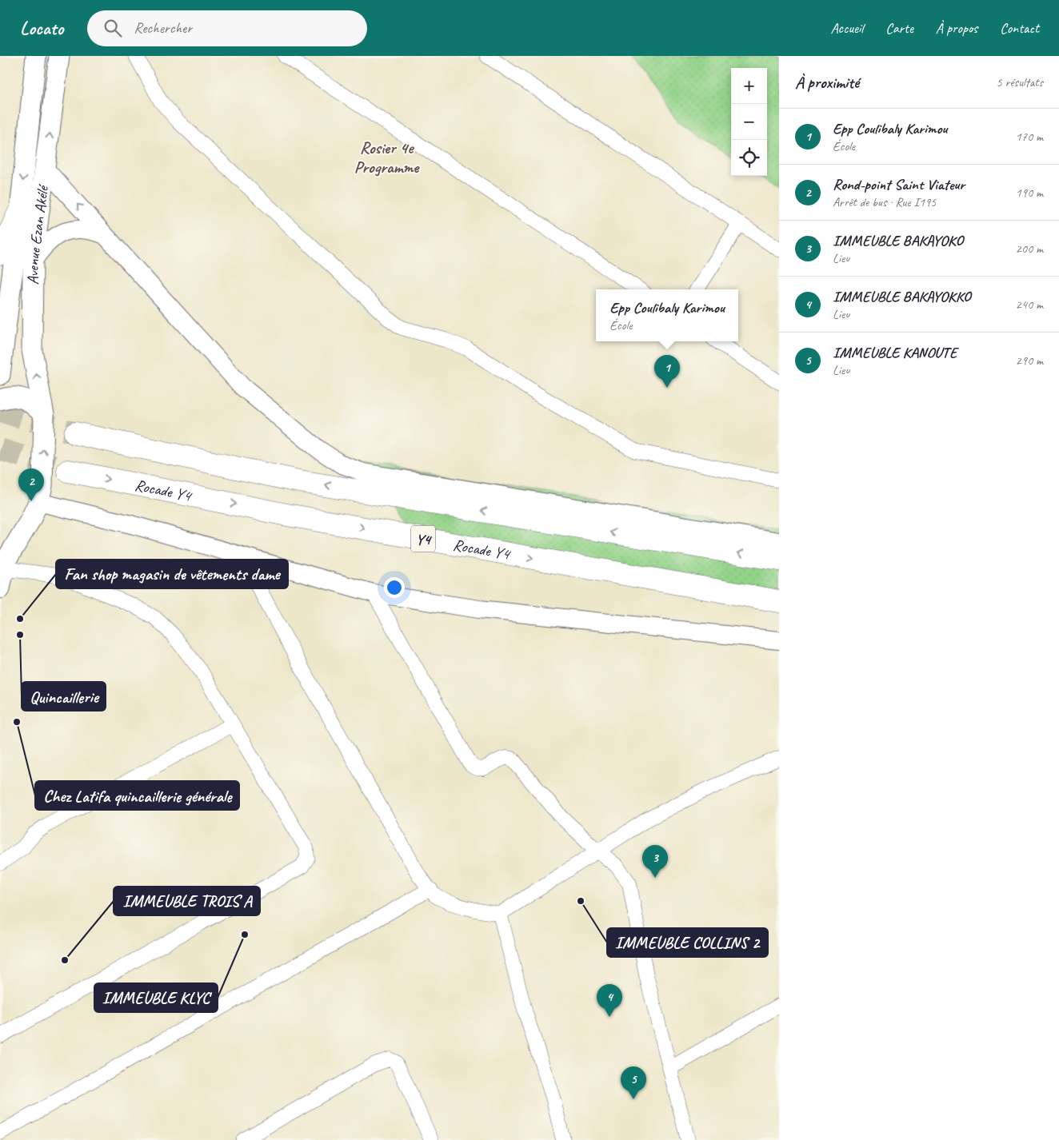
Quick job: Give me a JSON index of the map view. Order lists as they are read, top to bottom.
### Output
{
  "streets": {
    "highway": ["Rocade Y4", "Y4"],
    "main road": ["Avenue Ezan Akélé"]
  },
  "districts": ["Rosier 4e Programme"],
  "places": [
    "Fan shop magasin de vêtements dame",
    "Quincaillerie",
    "Chez Latifa quincaillerie générale",
    "IMMEUBLE COLLINS 2",
    "IMMEUBLE KLYC",
    "IMMEUBLE TROIS A"
  ],
  "page": {
    "header": "Locato",
    "search": "Rechercher",
    "nav": [
      "Accueil",
      "Carte",
      "À propos",
      "Contact"
    ],
    "heading": ["À proximité", "5 résultats"],
    "map_buttons": ["+", "−"],
    "list": [
      {
        "mark": "1",
        "name": "Epp Coulibaly Karimou",
        "note": "École",
        "value": "170 m"
      },
      {
        "mark": "2",
        "name": "Rond-point Saint Viateur",
        "note": "Arrêt de bus · Rue I195",
        "value": "190 m"
      },
      {
        "mark": "3",
        "name": "IMMEUBLE BAKAYOKO",
        "note": "Lieu",
        "value": "200 m"
      },
      {
        "mark": "4",
        "name": "IMMEUBLE BAKAYOKKO",
        "note": "Lieu",
        "value": "240 m"
      },
      {
        "mark": "5",
        "name": "IMMEUBLE KANOUTE",
        "note": "Lieu",
        "value": "290 m"
      }
    ],
    "popup": ["Epp Coulibaly Karimou", "École"],
    "pins": [
      "1",
      "2",
      "3",
      "4",
      "5"
    ]
  }
}
